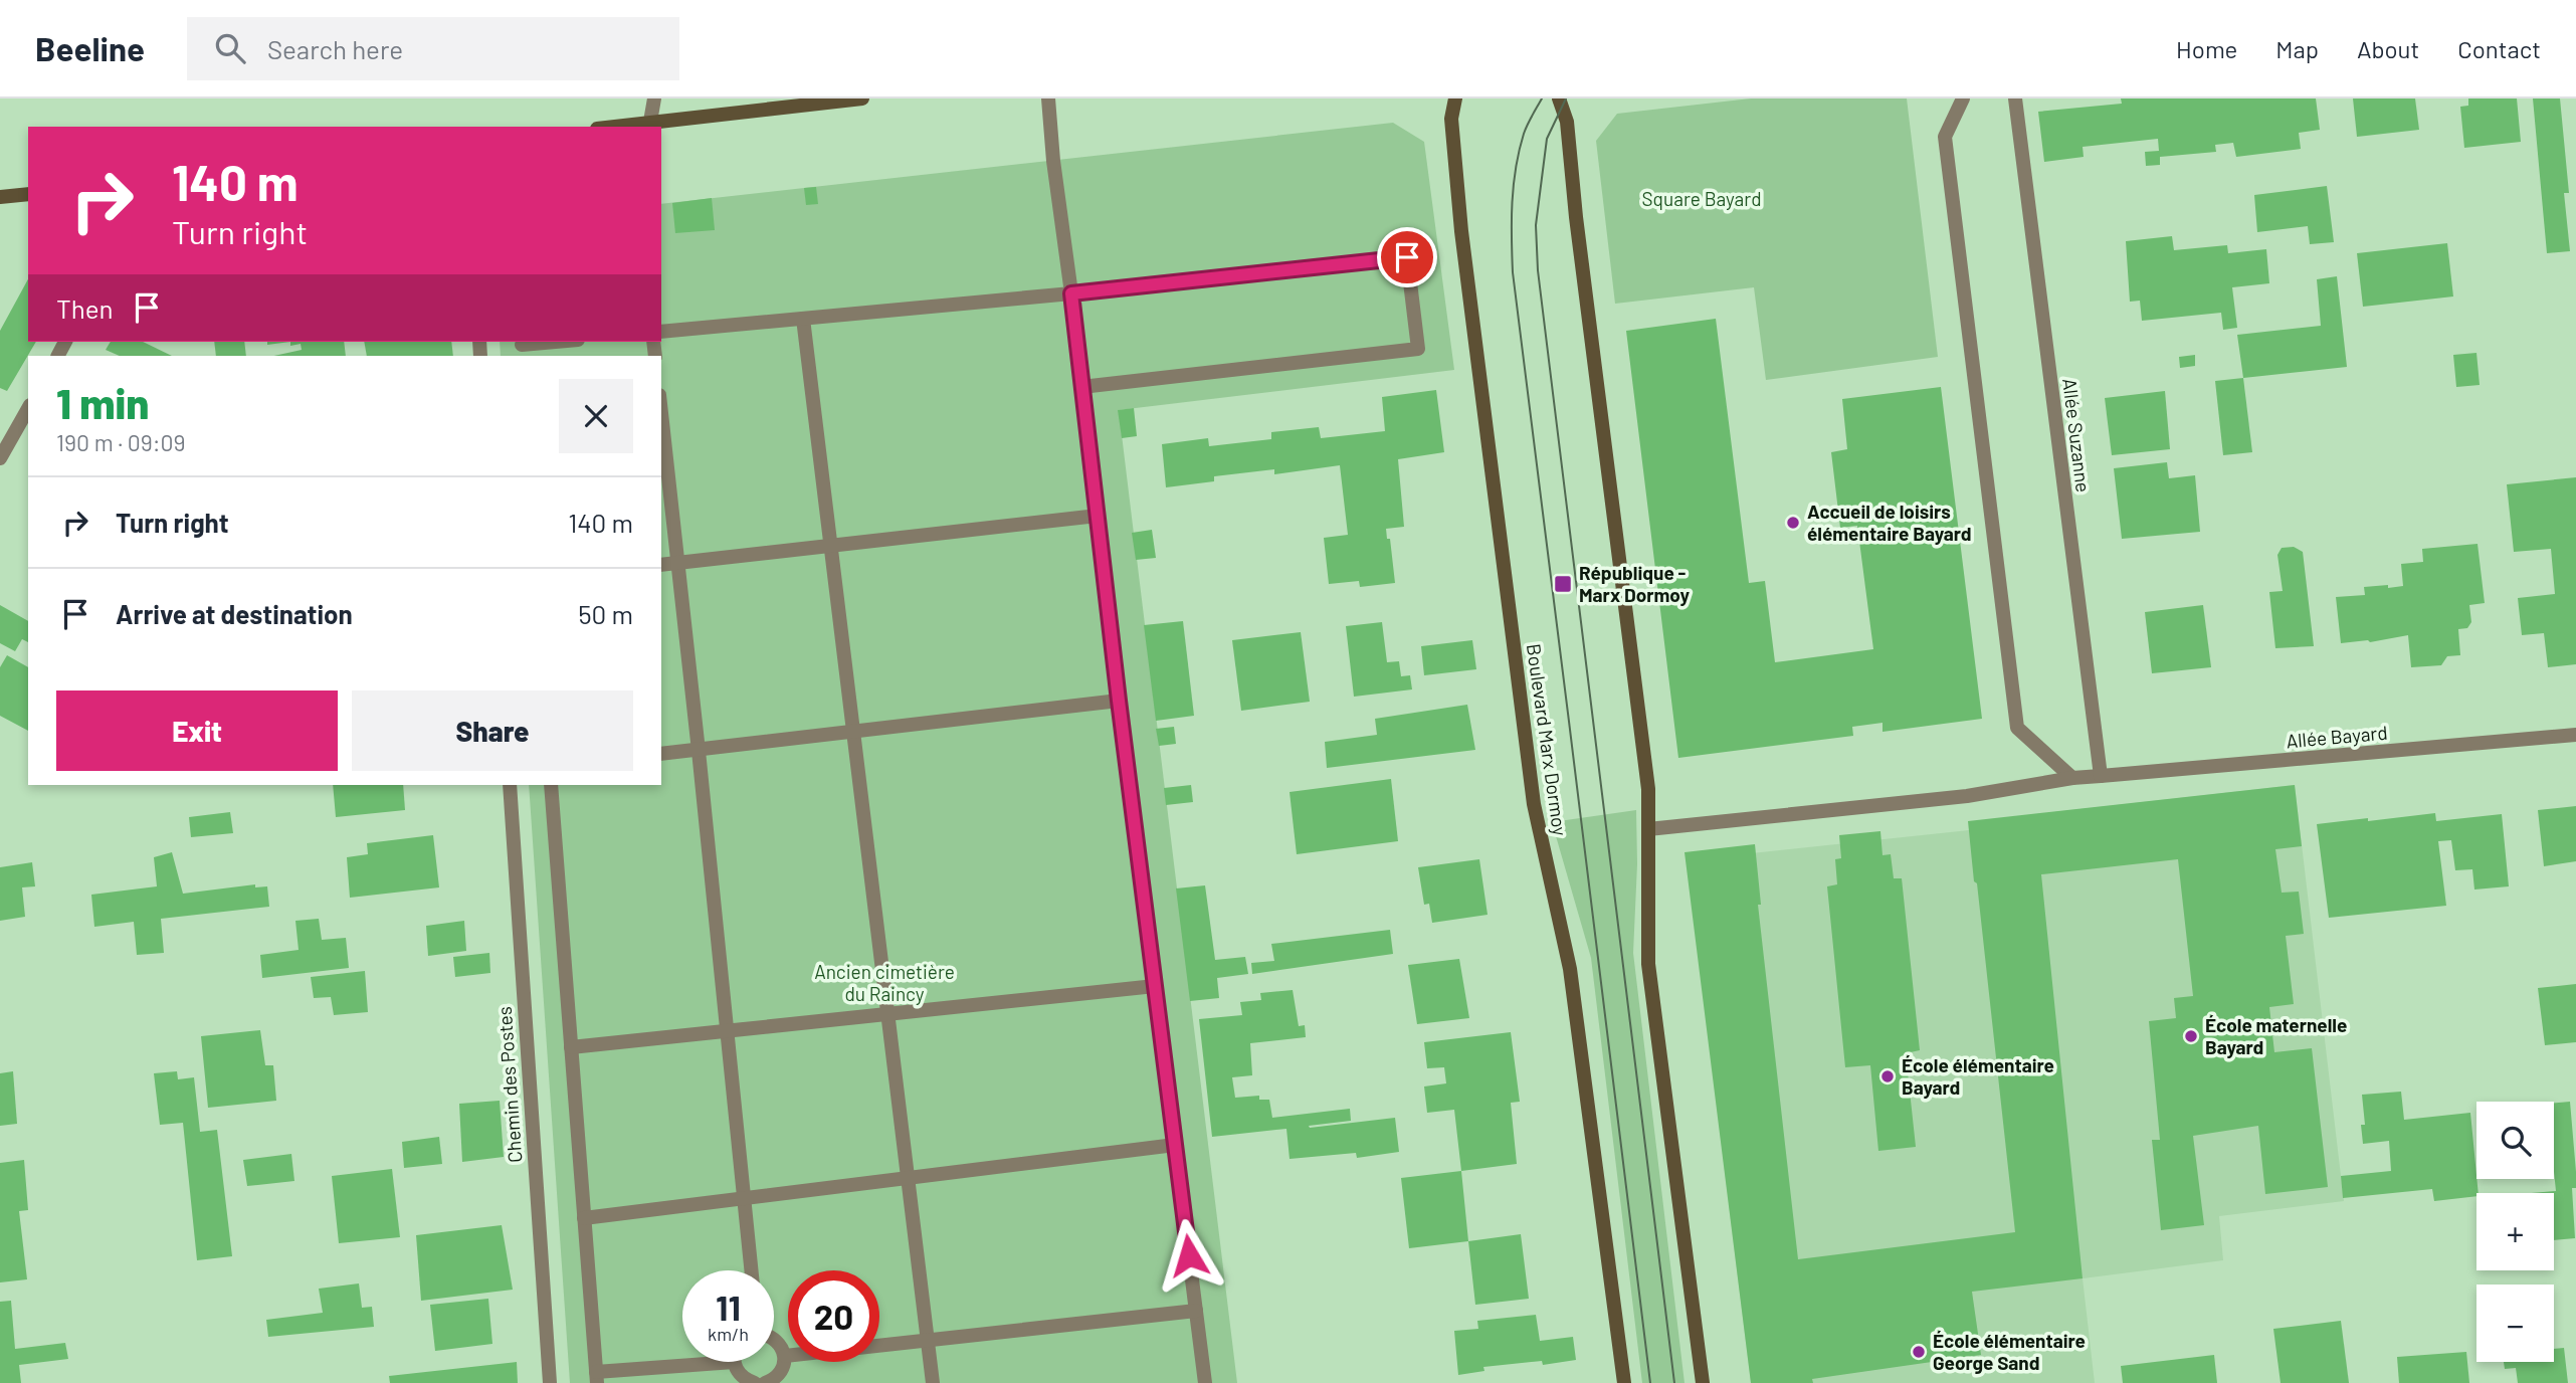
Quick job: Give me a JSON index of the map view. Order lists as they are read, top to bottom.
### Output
{
  "streets": {
    "main road": ["Boulevard Marx Dormoy"],
    "street": ["Allée Suzanne", "Allée Bayard", "Chemin des Postes"]
  },
  "crossings": [
    ["Allée Suzanne", "Allée Bayard"]
  ],
  "parks": ["Square Bayard", "Ancien cimetière du Raincy"],
  "places": {
    "other": [
      "Accueil de loisirs élémentaire Bayard",
      "École maternelle Bayard",
      "École élémentaire Bayard",
      "École élémentaire George Sand"
    ],
    "transit": ["République - Marx Dormoy"]
  },
  "page": {
    "header": "Beeline",
    "search": "Search here",
    "nav": [
      "Home",
      "Map",
      "About",
      "Contact"
    ],
    "turn": ["140 m", "Turn right"],
    "then": "Then",
    "heading": ["1 min", "190 m · 09:09"],
    "list": [
      {
        "name": "Turn right",
        "value": "140 m"
      },
      {
        "name": "Arrive at destination",
        "value": "50 m"
      }
    ],
    "buttons": ["Exit", "Share"],
    "map_buttons": ["+", "−"],
    "speed": "11 km/h",
    "limit": "20"
  }
}
